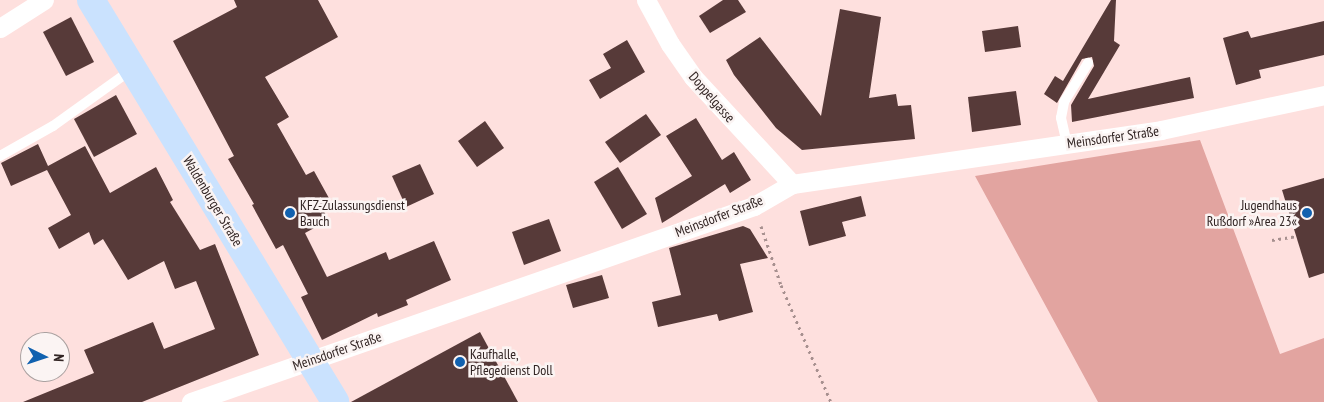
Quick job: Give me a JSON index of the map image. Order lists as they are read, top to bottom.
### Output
{
  "streets": {
    "main road": ["Waldenburger Straße"],
    "street": ["Doppelgasse", "Meinsdorfer Straße"]
  },
  "crossings": [
    ["Doppelgasse", "Meinsdorfer Straße"],
    ["Meinsdorfer Straße", "Waldenburger Straße"]
  ],
  "places": ["KFZ-Zulassungsdienst Bauch", "Jugendhaus Rußdorf »Area 23«", "Kaufhalle, Pflegedienst Doll"],
  "north": "right"
}
